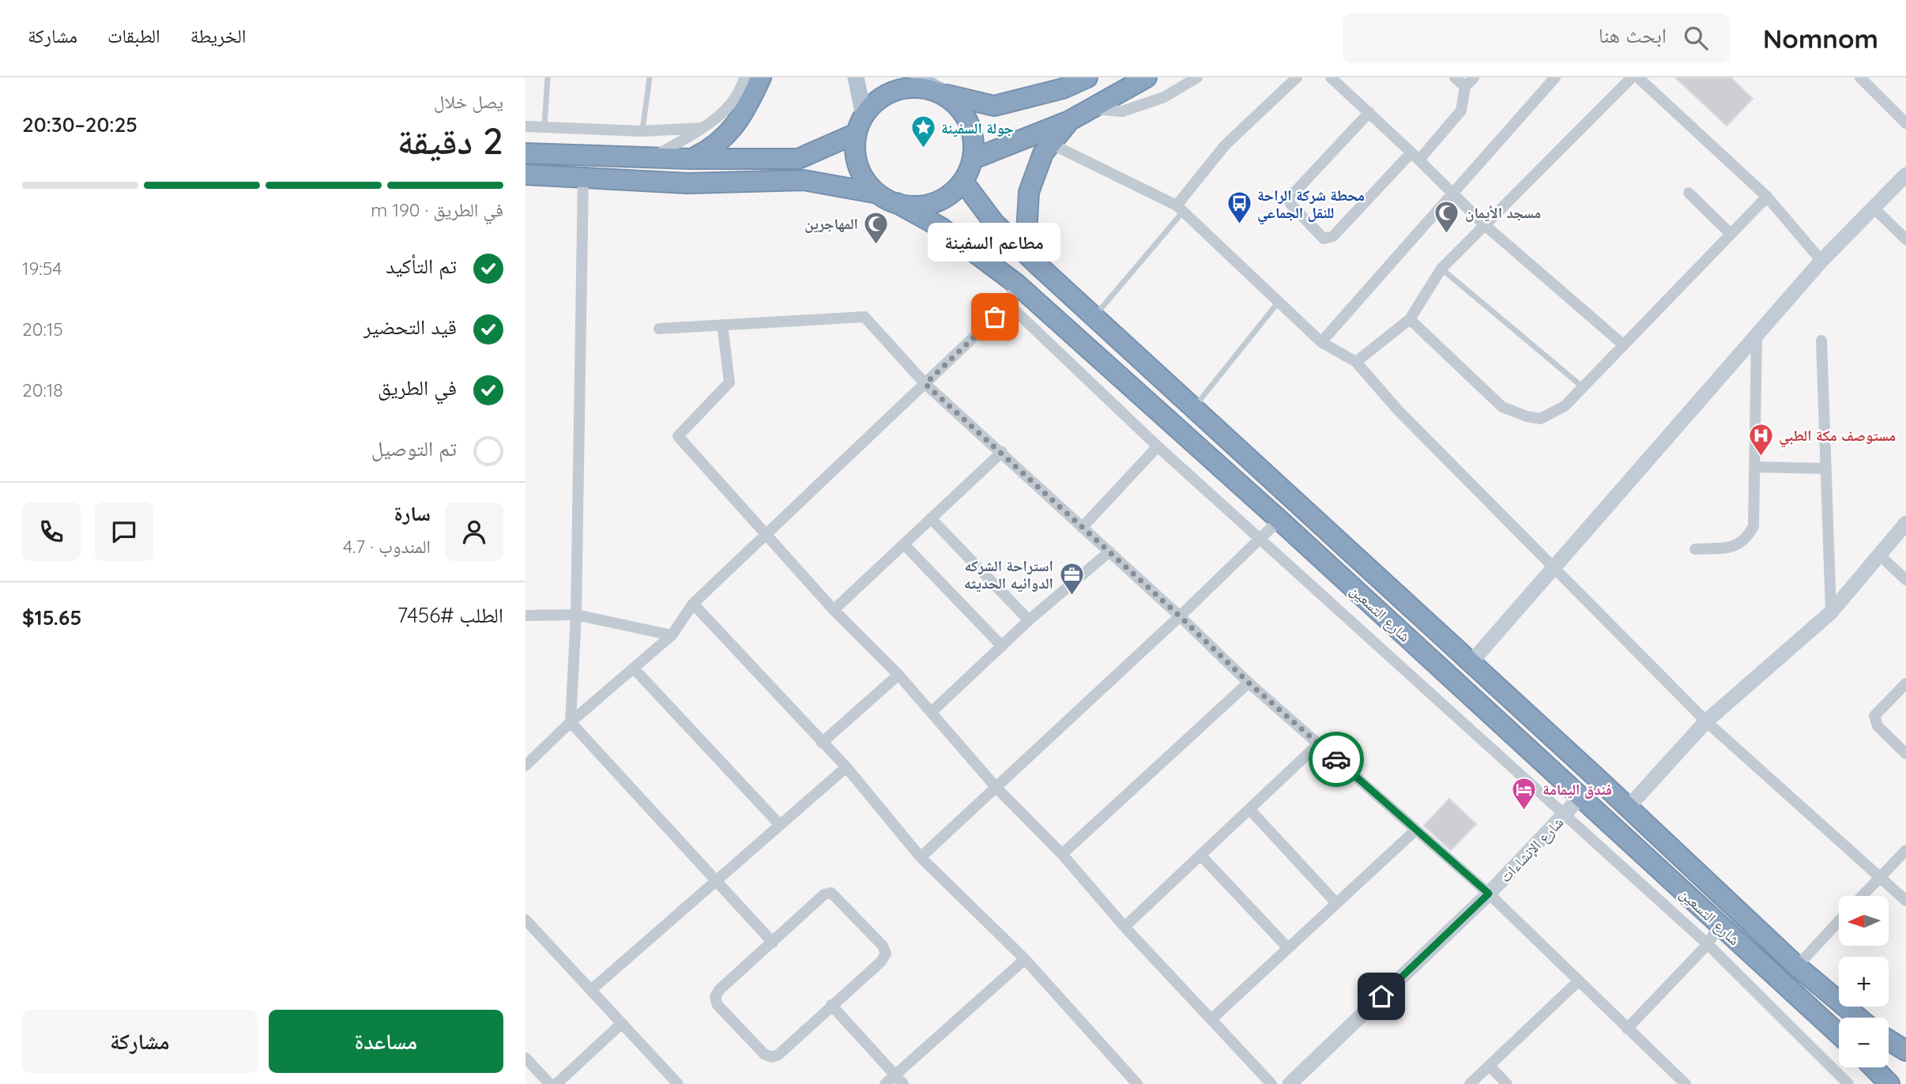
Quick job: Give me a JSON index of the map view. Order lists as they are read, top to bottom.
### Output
{
  "streets": {
    "highway": ["شارع التسعين"],
    "street": ["شارع الإنشاءات"]
  },
  "crossings": [
    ["شارع التسعين", "شارع الإنشاءات"]
  ],
  "places": {
    "place": ["جولة السفينة"],
    "bus stop": ["محطة شركة الراحة للنقل الجماعي"],
    "mosque": ["مسجد الأيمان", "المهاجرين"],
    "other": ["مطاعم السفينة"],
    "hospital": ["مستوصف مكة الطبي"],
    "office": ["استراحة الشركه الدوائيه الحديثه"],
    "hotel": ["فندق اليمامة"]
  },
  "north": "left",
  "page": {
    "header": "Nomnom",
    "search": "ابحث هنا",
    "nav": ["الخريطة", "الطبقات", "مشاركة"],
    "heading": ["2 دقيقة", "يصل خلال", "20:25–20:30"],
    "panel": [
      "سارة",
      "المندوب · 4.7",
      "الطلب #7456",
      "$15.65"
    ],
    "bar": "في الطريق · 190 m",
    "bubble": "مطاعم السفينة",
    "list": [
      ["تم التأكيد", "19:54"],
      ["قيد التحضير", "20:15"],
      ["في الطريق", "20:18"],
      "تم التوصيل"
    ],
    "map_buttons": ["+", "−"],
    "buttons": ["مساعدة", "مشاركة"]
  }
}
